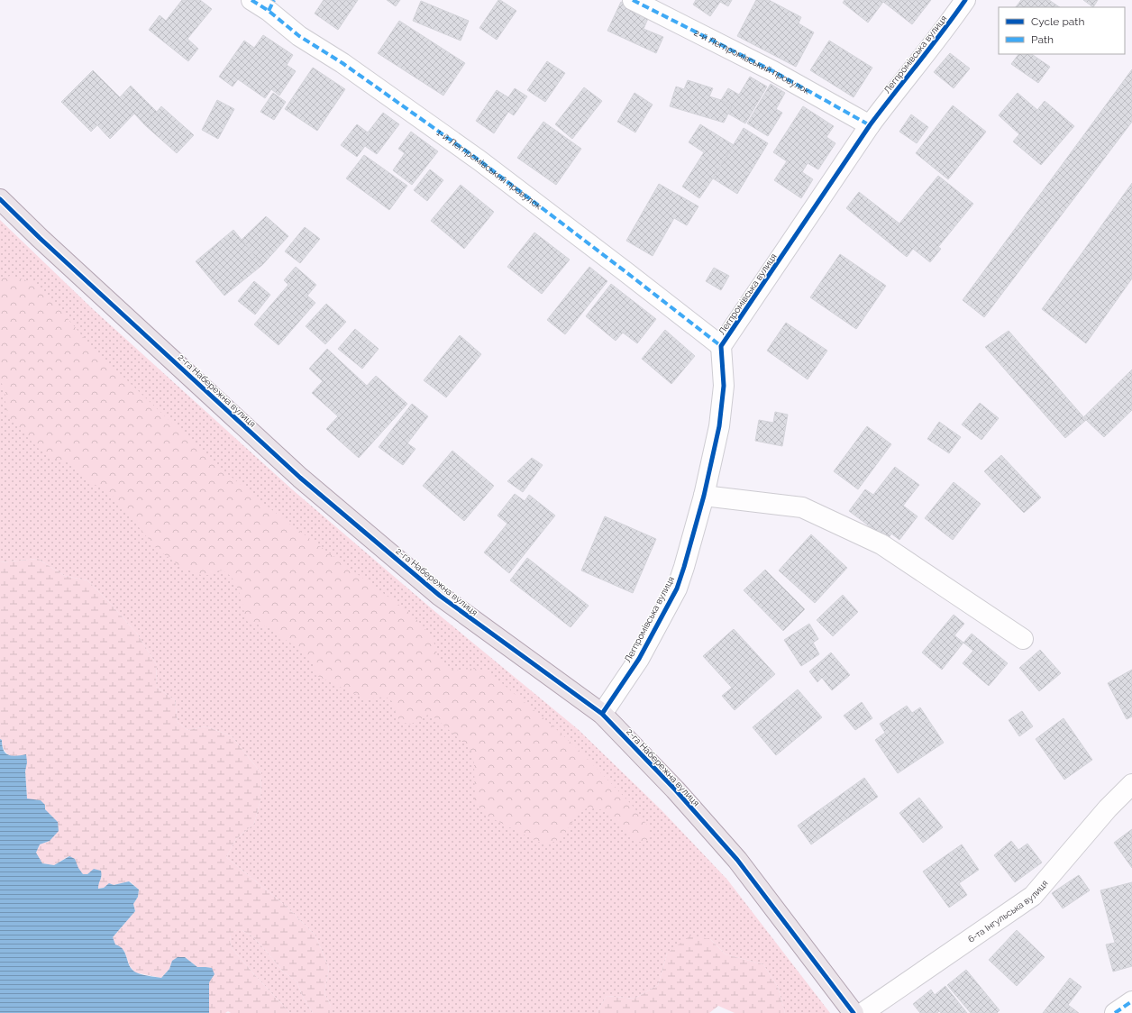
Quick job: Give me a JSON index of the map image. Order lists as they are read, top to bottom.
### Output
{
  "streets": {
    "main road": ["2-га Набережна вулиця"],
    "street": [
      "Легпромівська вулиця",
      "2-й Легпромівський провулок",
      "1-й Легпромівський провулок",
      "6-та Інгульська вулиця"
    ]
  },
  "crossings": [
    ["Легпромівська вулиця", "2-й Легпромівський провулок"],
    ["Легпромівська вулиця", "1-й Легпромівський провулок"],
    ["Легпромівська вулиця", "2-га Набережна вулиця"]
  ],
  "legend": ["Cycle path", "Path"]
}
